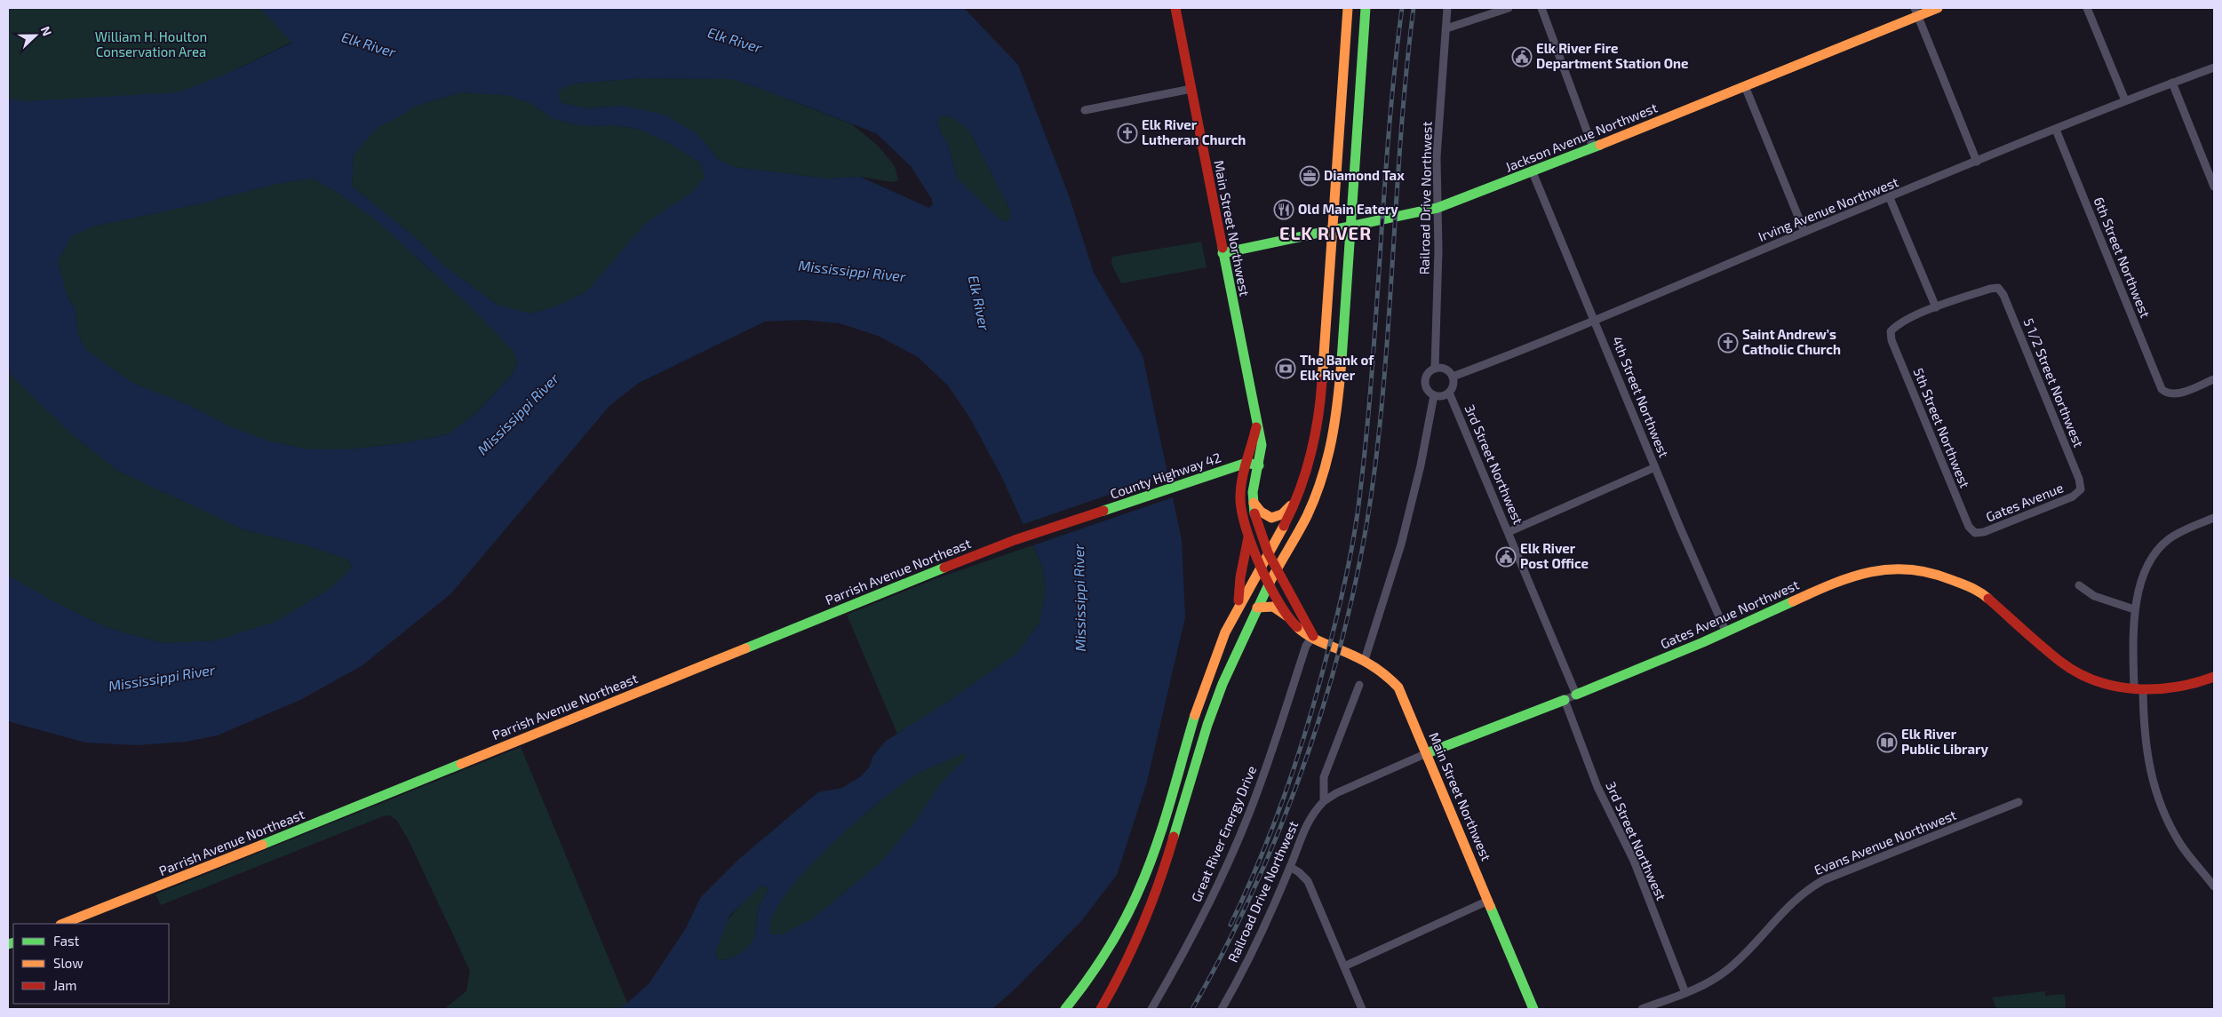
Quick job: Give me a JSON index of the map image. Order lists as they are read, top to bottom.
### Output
{
  "streets": {
    "main road": [
      "Jackson Avenue Northwest",
      "Main Street Northwest",
      "County Highway 42",
      "Parrish Avenue Northeast",
      "Gates Avenue Northwest"
    ],
    "street": [
      "Railroad Drive Northwest",
      "Irving Avenue Northwest",
      "6th Street Northwest",
      "5 1/2 Street Northwest",
      "4th Street Northwest",
      "5th Street Northwest",
      "3rd Street Northwest",
      "Gates Avenue",
      "Great River Energy Drive",
      "Evans Avenue Northwest"
    ]
  },
  "crossings": [
    ["Jackson Avenue Northwest", "Railroad Drive Northwest"],
    ["Jackson Avenue Northwest", "Main Street Northwest"],
    ["Jackson Avenue Northwest", "4th Street Northwest"],
    ["Railroad Drive Northwest", "Irving Avenue Northwest"],
    ["Railroad Drive Northwest", "3rd Street Northwest"],
    ["Irving Avenue Northwest", "6th Street Northwest"],
    ["Irving Avenue Northwest", "4th Street Northwest"],
    ["Irving Avenue Northwest", "3rd Street Northwest"],
    ["Main Street Northwest", "County Highway 42"],
    ["Main Street Northwest", "Great River Energy Drive"],
    ["5 1/2 Street Northwest", "5th Street Northwest"],
    ["5 1/2 Street Northwest", "Gates Avenue"],
    ["4th Street Northwest", "Gates Avenue Northwest"],
    ["5th Street Northwest", "Gates Avenue"],
    ["3rd Street Northwest", "Gates Avenue Northwest"],
    ["3rd Street Northwest", "Evans Avenue Northwest"],
    ["County Highway 42", "Parrish Avenue Northeast"]
  ],
  "districts": ["ELK RIVER"],
  "water": ["Elk River", "Mississippi River"],
  "parks": ["William H. Houlton Conservation Area"],
  "places": {
    "public building": ["Elk River Fire Department Station One", "Elk River Post Office"],
    "church": ["Elk River Lutheran Church", "Saint Andrew’s Catholic Church"],
    "office": ["Diamond Tax"],
    "restaurant": ["Old Main Eatery"],
    "bank": ["The Bank of Elk River"],
    "library": ["Elk River Public Library"]
  },
  "legend": ["Fast", "Slow", "Jam"],
  "north": "right"
}
